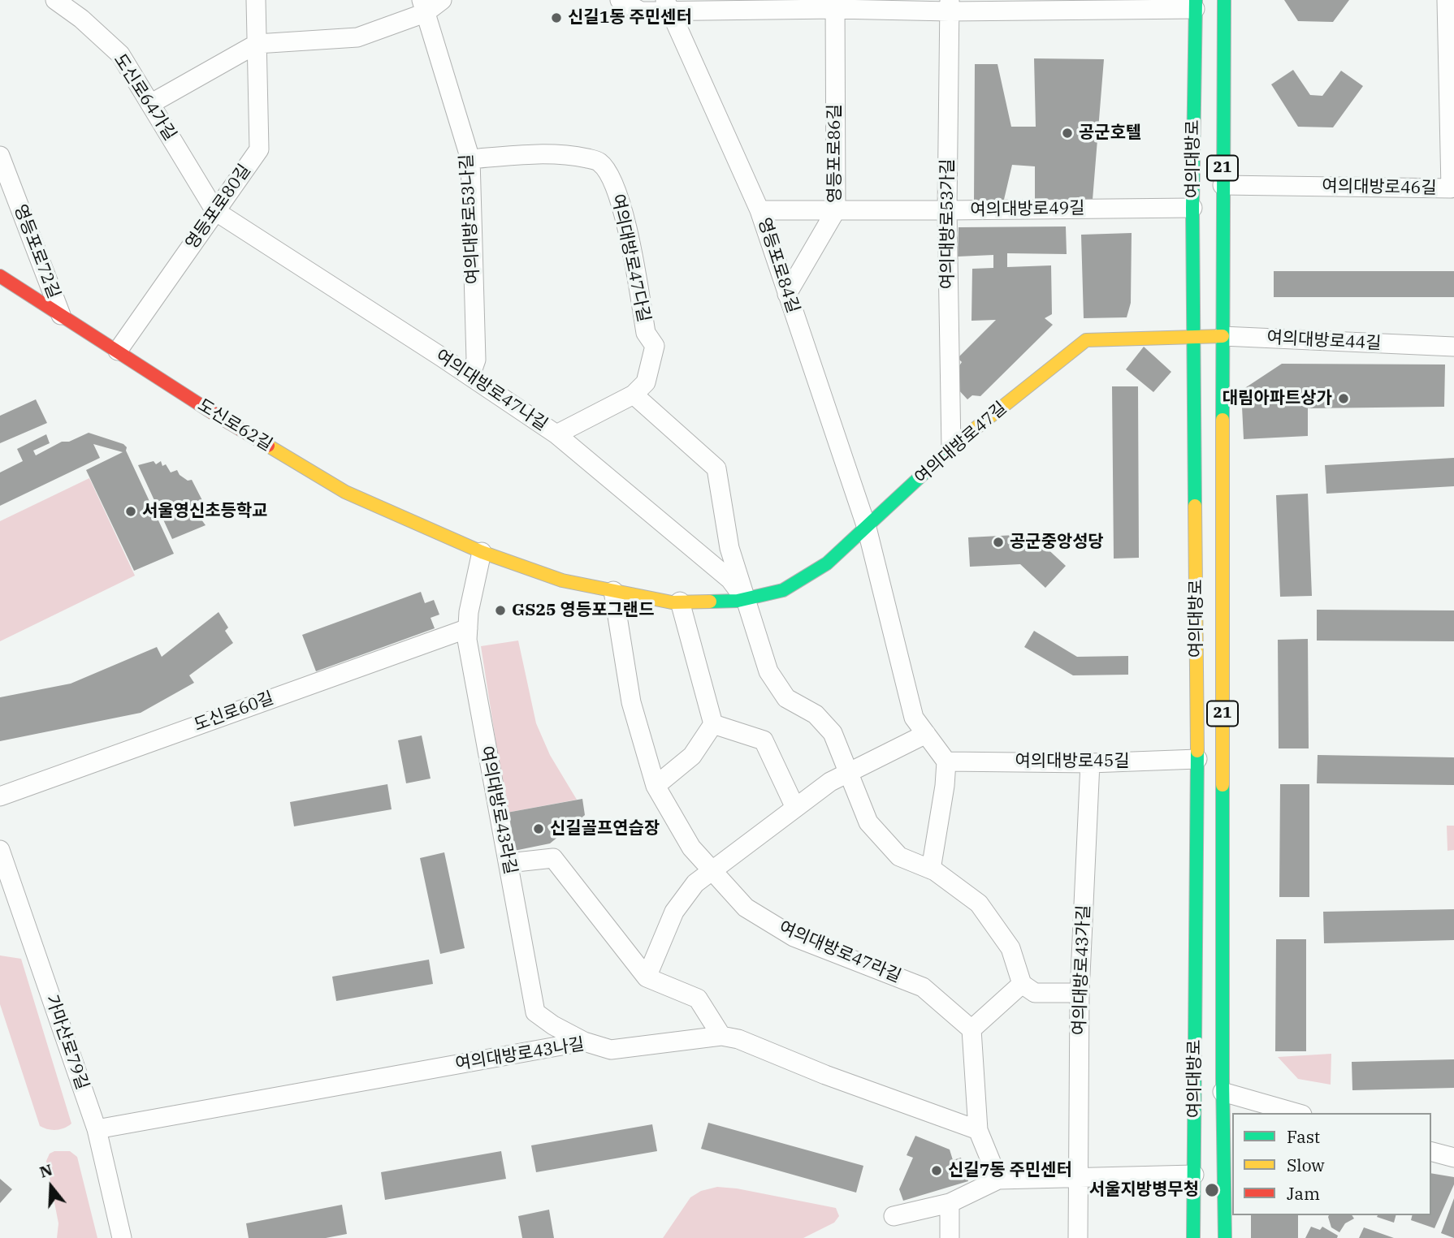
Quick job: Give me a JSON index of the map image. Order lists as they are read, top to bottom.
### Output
{
  "streets": {
    "main road": [
      "여의대방로",
      "21",
      "여의대방로44길",
      "도신로62길",
      "여의대방로47길"
    ],
    "street": [
      "도신로64가길",
      "영등포로86길",
      "여의대방로46길",
      "영등포로80길",
      "여의대방로49길",
      "여의대방로53나길",
      "여의대방로53가길",
      "영등포로72길",
      "여의대방로47다길",
      "영등포로84길",
      "여의대방로47나길",
      "도신로60길",
      "여의대방로45길",
      "여의대방로43라길",
      "여의대방로47라길",
      "여의대방로43가길",
      "가마산로79길",
      "여의대방로43나길"
    ]
  },
  "crossings": [
    ["도신로64가길", "영등포로80길"],
    ["도신로64가길", "여의대방로47나길"],
    ["영등포로86길", "여의대방로49길"],
    ["영등포로86길", "영등포로84길"],
    ["여의대방로", "여의대방로46길"],
    ["여의대방로", "여의대방로49길"],
    ["여의대방로", "여의대방로44길"],
    ["여의대방로", "여의대방로47길"],
    ["여의대방로", "여의대방로45길"],
    ["영등포로80길", "여의대방로47나길"],
    ["영등포로80길", "도신로62길"],
    ["여의대방로49길", "여의대방로53가길"],
    ["여의대방로49길", "영등포로84길"],
    ["여의대방로53나길", "여의대방로47다길"],
    ["여의대방로53나길", "여의대방로47나길"],
    ["여의대방로53가길", "여의대방로47길"],
    ["영등포로72길", "도신로62길"],
    ["여의대방로47다길", "여의대방로47나길"],
    ["영등포로84길", "여의대방로47길"],
    ["여의대방로44길", "여의대방로47길"],
    ["여의대방로47나길", "여의대방로47길"],
    ["도신로62길", "여의대방로47길"],
    ["도신로62길", "여의대방로43라길"],
    ["여의대방로47길", "여의대방로43라길"],
    ["여의대방로47길", "여의대방로47라길"],
    ["도신로60길", "여의대방로43라길"],
    ["여의대방로45길", "여의대방로43가길"],
    ["여의대방로43라길", "여의대방로43나길"],
    ["가마산로79길", "여의대방로43나길"]
  ],
  "places": [
    "신길1동 주민센터",
    "공군호텔",
    "대림아파트상가",
    "서울영신초등학교",
    "공군중앙성당",
    "GS25 영등포그랜드",
    "신길골프연습장",
    "신길7동 주민센터",
    "서울지방병무청"
  ],
  "legend": ["Fast", "Slow", "Jam"],
  "north": "top"
}
